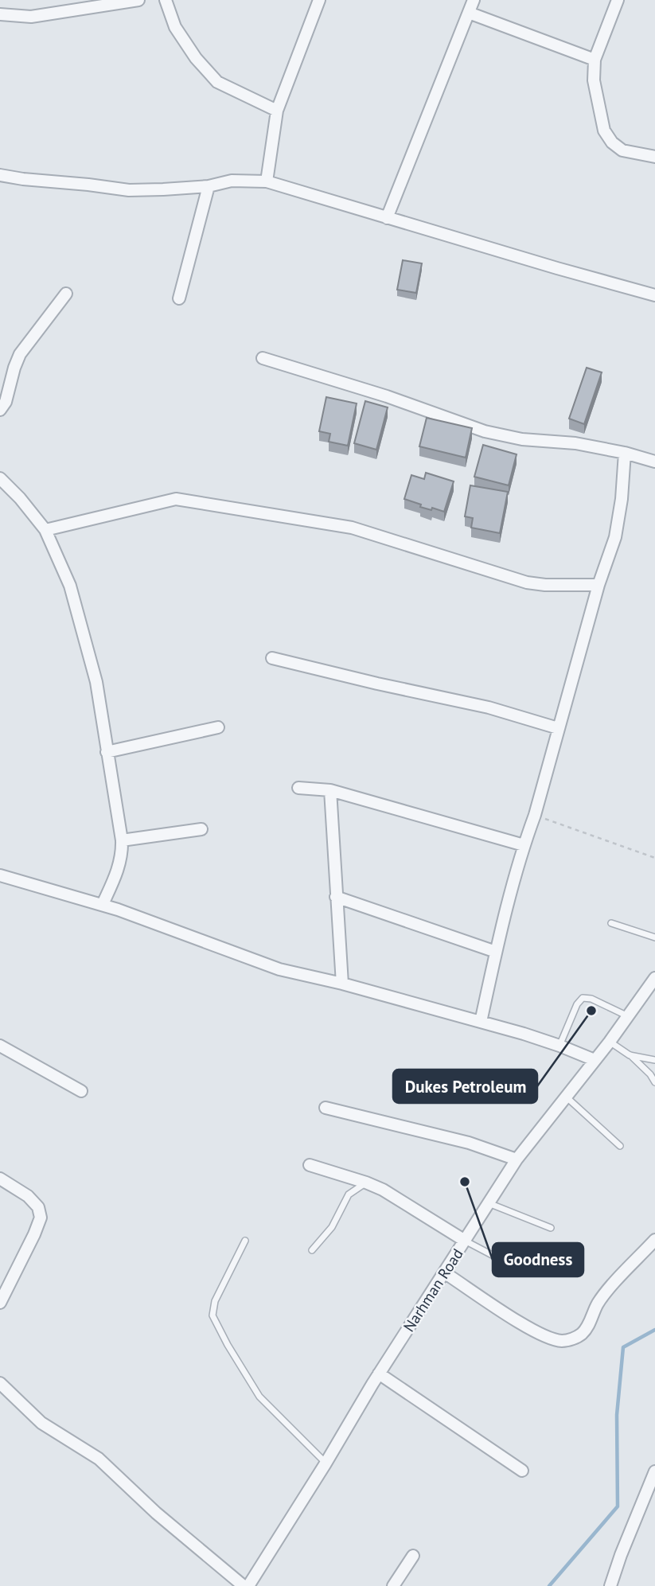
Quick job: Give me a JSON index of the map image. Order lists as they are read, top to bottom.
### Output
{
  "streets": {
    "street": ["Narhman Road"]
  },
  "places": ["Dukes Petroleum", "Goodness"]
}
